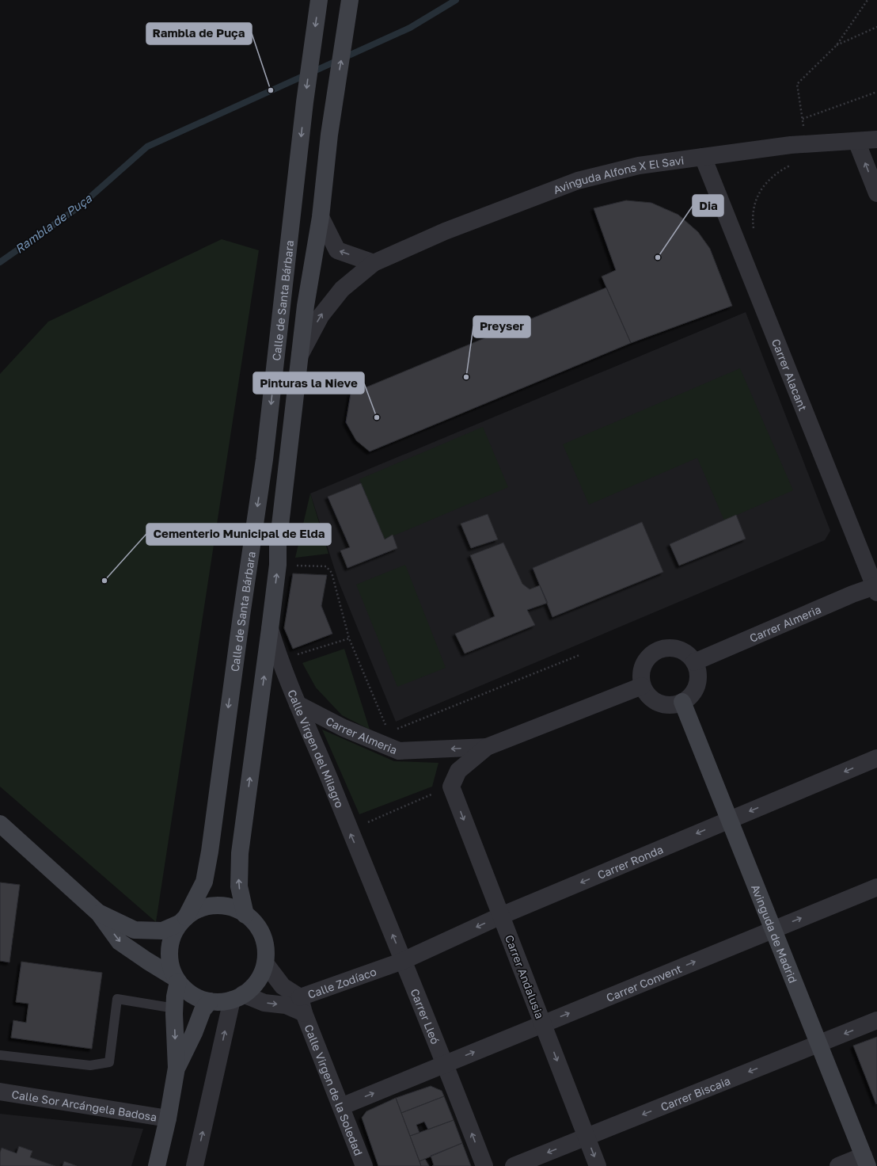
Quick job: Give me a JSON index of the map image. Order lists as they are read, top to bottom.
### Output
{
  "streets": {
    "street": [
      "Avinguda Alfons X El Savi",
      "Calle de Santa Bárbara",
      "Carrer Alacant",
      "Carrer Almeria",
      "Calle Virgen del Milagro",
      "Carrer Ronda",
      "Avinguda de Madrid",
      "Carrer Andalusia",
      "Carrer Convent",
      "Calle Zodíaco",
      "Carrer Lleó",
      "Calle Virgen de la Soledad",
      "Carrer Biscaia",
      "Calle Sor Arcángela Badosa"
    ]
  },
  "crossings": [
    ["Avinguda Alfons X El Savi", "Calle de Santa Bárbara"],
    ["Avinguda Alfons X El Savi", "Carrer Alacant"],
    ["Calle de Santa Bárbara", "Calle Virgen del Milagro"],
    ["Calle de Santa Bárbara", "Calle Virgen de la Soledad"],
    ["Carrer Alacant", "Carrer Almeria"],
    ["Carrer Almeria", "Calle Virgen del Milagro"],
    ["Carrer Almeria", "Avinguda de Madrid"],
    ["Carrer Almeria", "Carrer Andalusia"],
    ["Calle Virgen del Milagro", "Carrer Lleó"],
    ["Carrer Ronda", "Avinguda de Madrid"],
    ["Carrer Ronda", "Carrer Andalusia"],
    ["Carrer Ronda", "Calle Zodíaco"],
    ["Carrer Ronda", "Carrer Lleó"],
    ["Avinguda de Madrid", "Carrer Convent"],
    ["Avinguda de Madrid", "Carrer Biscaia"],
    ["Carrer Andalusia", "Carrer Convent"],
    ["Carrer Andalusia", "Carrer Biscaia"],
    ["Carrer Convent", "Carrer Lleó"],
    ["Carrer Convent", "Calle Virgen de la Soledad"],
    ["Calle Zodíaco", "Calle Virgen de la Soledad"]
  ],
  "one_way": [
    "Carrer Ronda",
    "Carrer Andalusia",
    "Carrer Convent",
    "Carrer Biscaia"
  ],
  "water": ["Rambla de Puça"],
  "places": [
    "Rambla de Puça",
    "Dia",
    "Preyser",
    "Pinturas la Nieve",
    "Cementerio Municipal de Elda"
  ]
}
